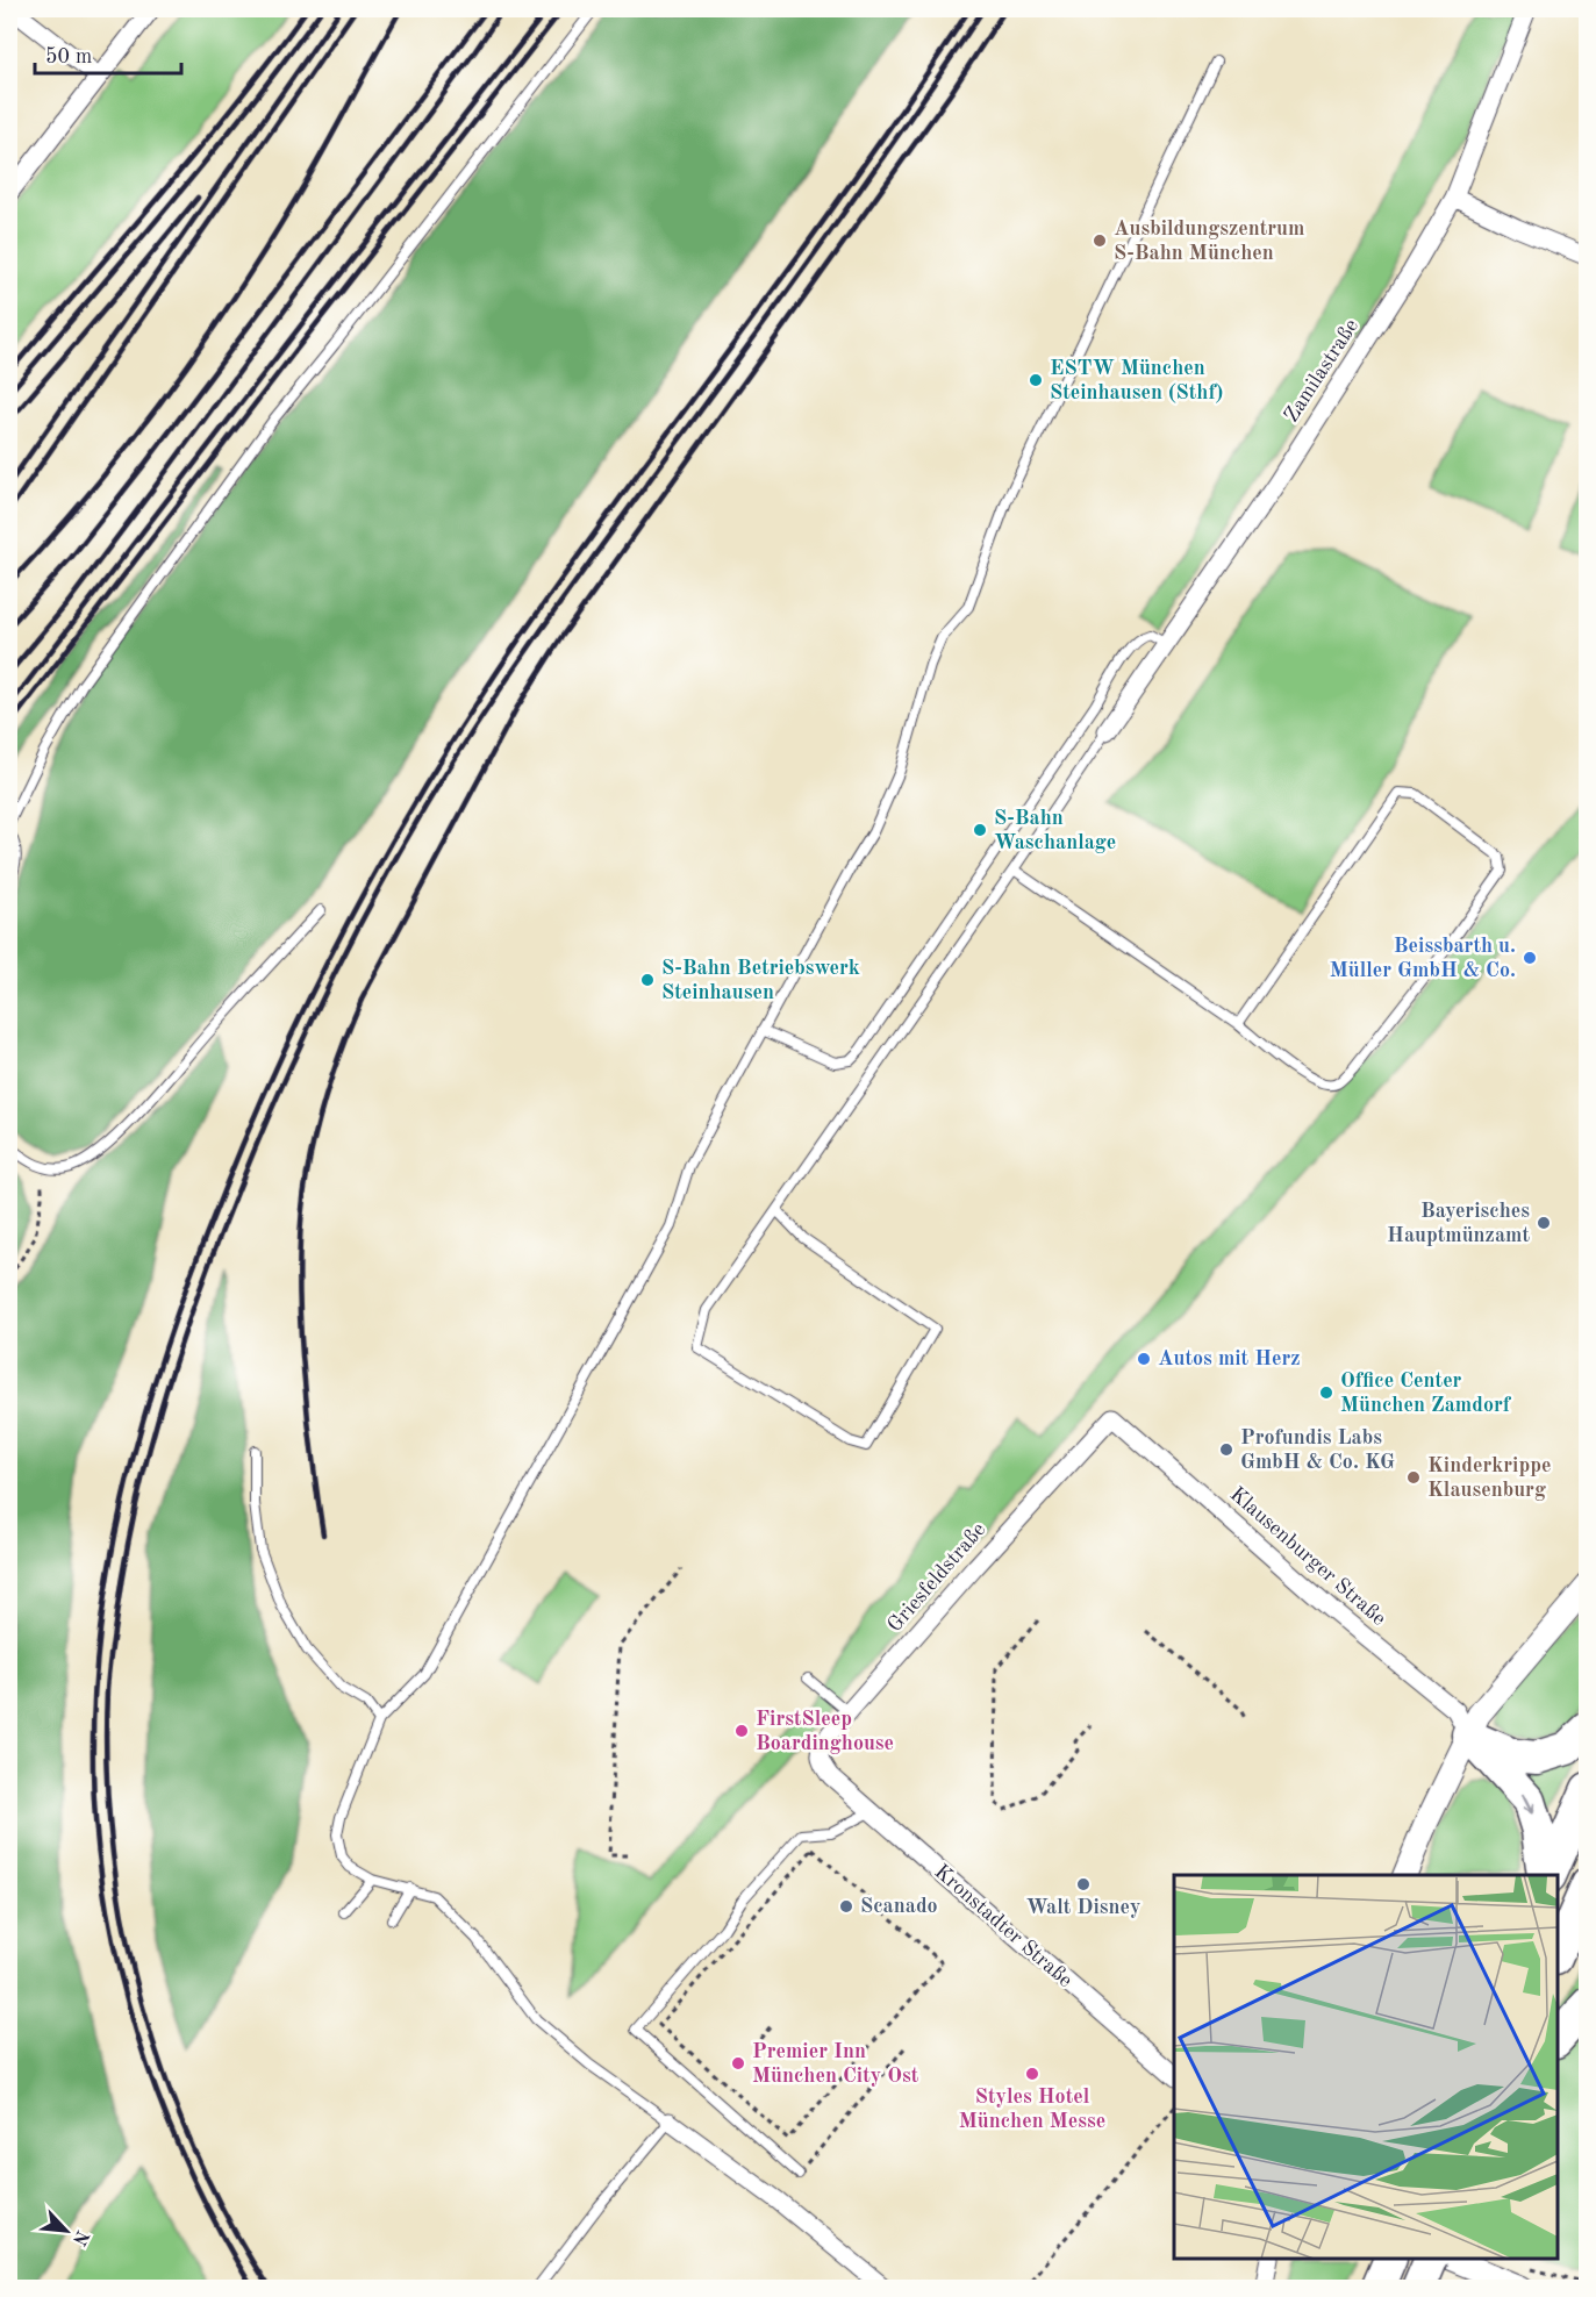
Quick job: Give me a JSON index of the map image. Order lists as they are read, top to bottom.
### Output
{
  "streets": {
    "street": [
      "Zamilastraße",
      "Klausenburger Straße",
      "Griesfeldstraße",
      "Kronstadter Straße"
    ]
  },
  "crossings": [
    ["Klausenburger Straße", "Griesfeldstraße"],
    ["Griesfeldstraße", "Kronstadter Straße"]
  ],
  "places": [
    "Ausbildungszentrum S-Bahn München",
    "ESTW München Steinhausen (Sthf)",
    "S-Bahn Waschanlage",
    "Beissbarth u. Müller GmbH & Co.",
    "S-Bahn Betriebswerk Steinhausen",
    "Bayerisches Hauptmünzamt",
    "Autos mit Herz",
    "Office Center München Zamdorf",
    "Profundis Labs GmbH & Co. KG",
    "Kinderkrippe Klausenburg",
    "FirstSleep Boardinghouse",
    "Walt Disney",
    "Scanado",
    "Premier Inn München City Ost",
    "Styles Hotel München Messe"
  ],
  "scale_bar": "50 m",
  "north": "bottom right"
}
